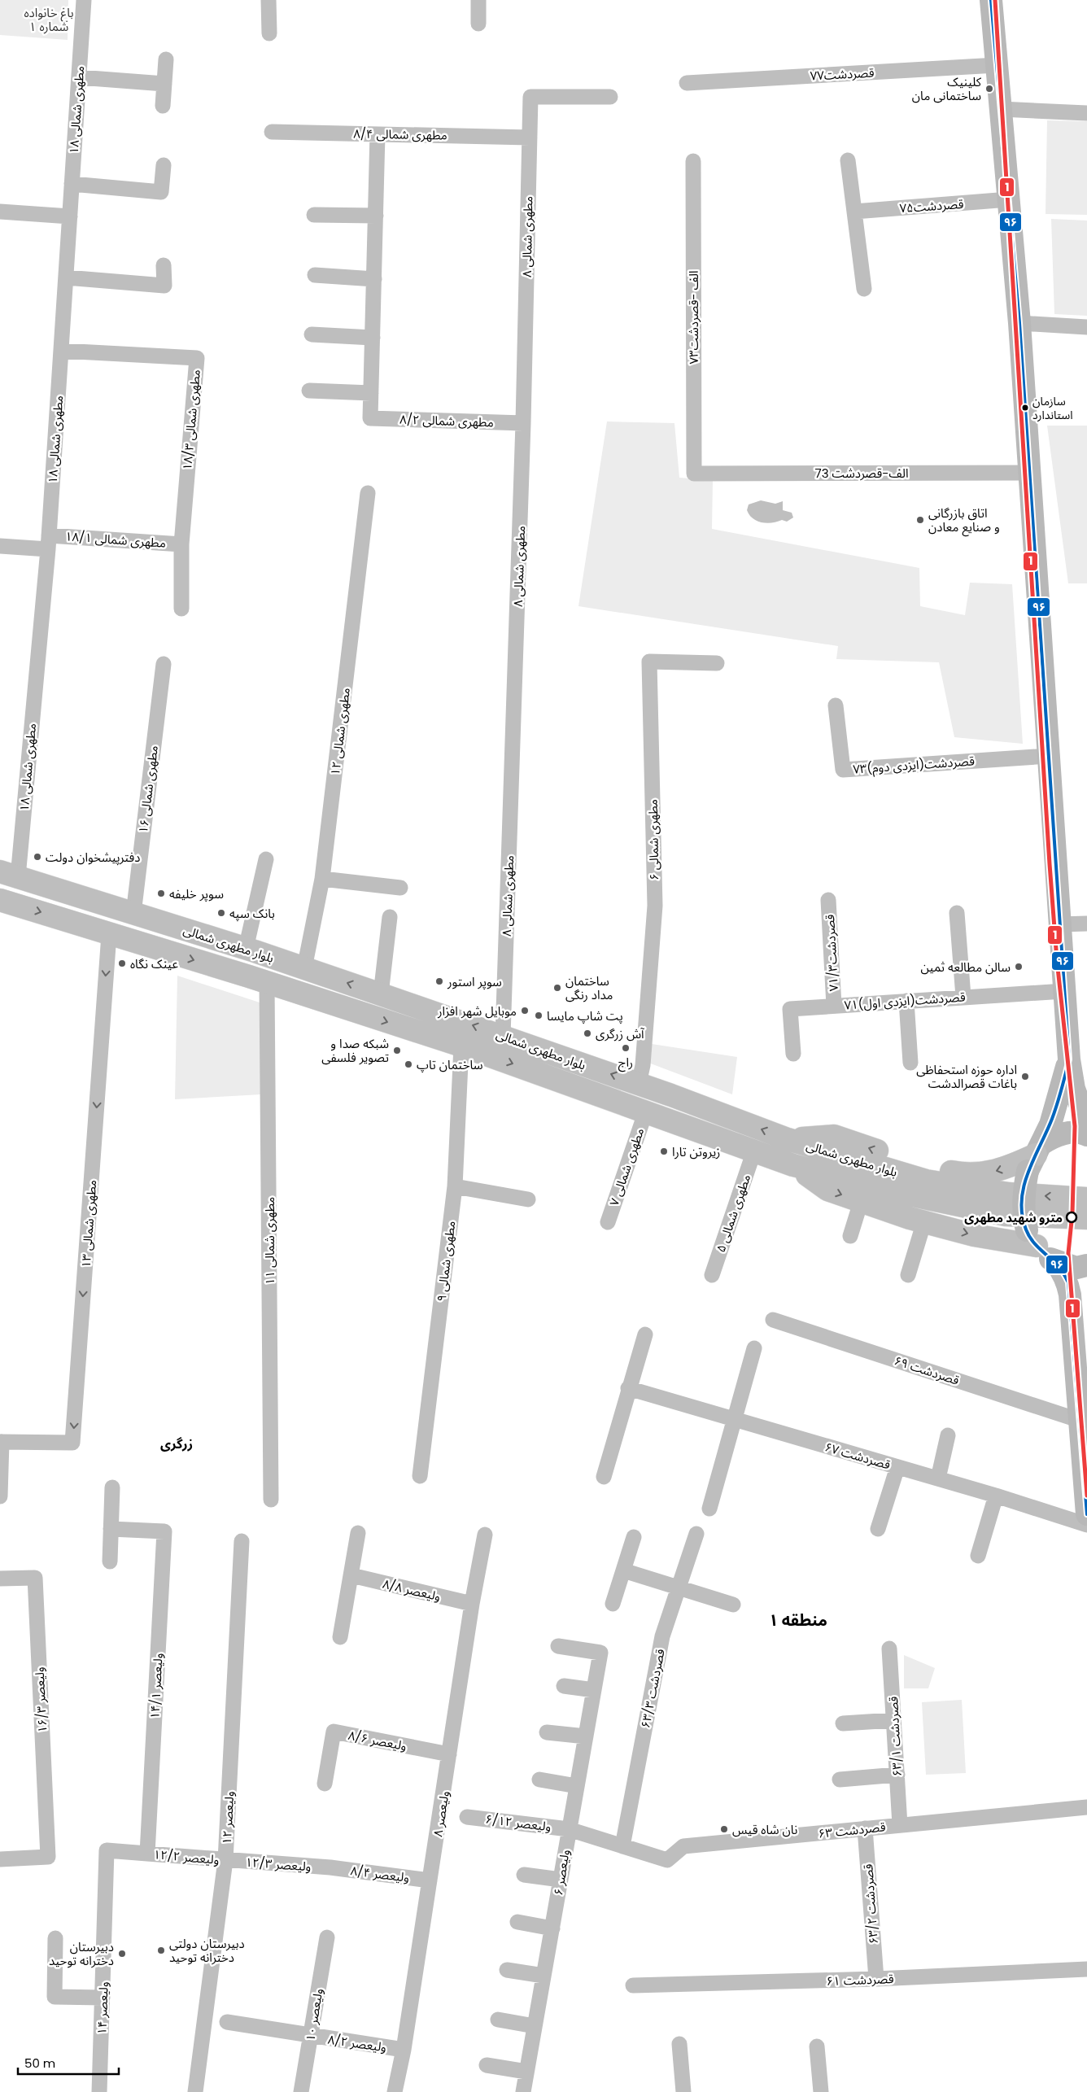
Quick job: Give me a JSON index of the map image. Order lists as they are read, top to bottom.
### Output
{
  "streets": {
    "main road": ["بلوار مطهرى شمالى"],
    "street": [
      "قصردشت۷۷",
      "۱۸ مطهری شمالی",
      "۸/۴ مطهری شمالی",
      "قصردشت۷۵",
      "۸ مطهری شمالی",
      "الف -قصردشت۷۳",
      "۱۸/۳ مطهری شمالی",
      "۸/۲ مطهری شمالی",
      "73 الف-قصردشت",
      "۱۸/۱ مطهری شمالی",
      "۱۲ مطهری شمالی",
      "۷۳قصردشت(ایزدی دوم)",
      "۱۶ مطهری شمالی",
      "۶ مطهری شمالی",
      "قصردشت۷۱/۳",
      "۷۱قصردشت(ایزدی اول)",
      "۷ مطهری شمالی",
      "۵ مطهری شمالی",
      "۱۳ مطهری شمالی",
      "۱۱ مطهری شمالی",
      "۹ مطهری شمالی",
      "۶۹ قصردشت",
      "۶۷ قصردشت",
      "۸/۸ ولیعصر",
      "۱۴/۱ ولیعصر",
      "۶۳/۳ قصردشت",
      "۱۶/۳ ولیعصر",
      "۶۳/۱ قصردشت",
      "۸/۶ ولیعصر",
      "۸ ولیعصر",
      "۱۲ ولیعصر",
      "۶/۱۲ ولیعصر",
      "۶۳ قصردشت",
      "۱۲/۲ ولیعصر",
      "۱۲/۳ ولیعصر",
      "۶ ولیعصر",
      "۸/۴ ولیعصر",
      "۶۳/۲ قصردشت",
      "۶۱ قصردشت",
      "۱۴ ولیعصر",
      "۱۰ ولیعصر",
      "۸/۲ ولیعصر"
    ]
  },
  "crossings": [
    ["۱۸ مطهری شمالی", "۱۸/۳ مطهری شمالی"],
    ["۱۸ مطهری شمالی", "۱۸/۱ مطهری شمالی"],
    ["۱۸ مطهری شمالی", "بلوار مطهرى شمالى"],
    ["۸/۴ مطهری شمالی", "۸ مطهری شمالی"],
    ["۸ مطهری شمالی", "۸/۲ مطهری شمالی"],
    ["۸ مطهری شمالی", "بلوار مطهرى شمالى"],
    ["الف -قصردشت۷۳", "73 الف-قصردشت"],
    ["۱۸/۳ مطهری شمالی", "۱۸/۱ مطهری شمالی"],
    ["۱۲ مطهری شمالی", "بلوار مطهرى شمالى"],
    ["۱۶ مطهری شمالی", "بلوار مطهرى شمالى"],
    ["۶ مطهری شمالی", "بلوار مطهرى شمالى"],
    ["بلوار مطهرى شمالى", "۷ مطهری شمالی"],
    ["بلوار مطهرى شمالى", "۵ مطهری شمالی"],
    ["بلوار مطهرى شمالى", "۱۳ مطهری شمالی"],
    ["بلوار مطهرى شمالى", "۱۱ مطهری شمالی"],
    ["بلوار مطهرى شمالى", "۹ مطهری شمالی"],
    ["قصردشت۷۱/۳", "۷۱قصردشت(ایزدی اول)"],
    ["۸/۸ ولیعصر", "۸ ولیعصر"],
    ["۱۴/۱ ولیعصر", "۱۲/۲ ولیعصر"],
    ["۱۴/۱ ولیعصر", "۱۴ ولیعصر"],
    ["۶۳/۳ قصردشت", "۶/۱۲ ولیعصر"],
    ["۶۳/۳ قصردشت", "۶۳ قصردشت"],
    ["۶۳/۱ قصردشت", "۶۳ قصردشت"],
    ["۸/۶ ولیعصر", "۸ ولیعصر"],
    ["۸ ولیعصر", "۸/۴ ولیعصر"],
    ["۸ ولیعصر", "۸/۲ ولیعصر"],
    ["۱۲ ولیعصر", "۱۲/۲ ولیعصر"],
    ["۱۲ ولیعصر", "۱۲/۳ ولیعصر"],
    ["۶/۱۲ ولیعصر", "۶۳ قصردشت"],
    ["۶/۱۲ ولیعصر", "۶ ولیعصر"],
    ["۶۳ قصردشت", "۶۳/۲ قصردشت"],
    ["۱۲/۲ ولیعصر", "۱۲/۳ ولیعصر"],
    ["۱۲/۲ ولیعصر", "۱۴ ولیعصر"],
    ["۱۲/۳ ولیعصر", "۸/۴ ولیعصر"],
    ["۶۳/۲ قصردشت", "۶۱ قصردشت"],
    ["۱۰ ولیعصر", "۸/۲ ولیعصر"]
  ],
  "one_way": ["۱۳ مطهری شمالی"],
  "districts": ["زرگری", "منطقه ۱"],
  "parks": ["باغ خانواده شماره ۱"],
  "places": [
    "کلینیک ساختمانی مان",
    "سازمان استاندارد",
    "اتاق بازرگانی و صنایع معادن",
    "دفترپیشخوان دولت",
    "سوپر خلیفه",
    "بانک سپه",
    "عینک نگاه",
    "سالن مطالعه ثمین",
    "سوپر استور",
    "ساختمان مداد رنگی",
    "موبایل شهر افزار",
    "پت شاپ مایسا",
    "آش زرگری",
    "راج",
    "شبکه صدا و تصویر فلسفی",
    "ساختمان تاپ",
    "اداره حوزه استحفاظی باغات قصرالدشت",
    "زیروتن تارا",
    "مترو شهید مطهری",
    "نان شاه قیس",
    "دبیرستان دولتی دخترانه توحید",
    "دبیرستان دخترانه توحید"
  ],
  "lines": ["transit line 1", "transit line ۹۶"],
  "scale_bar": "50 m"
}
